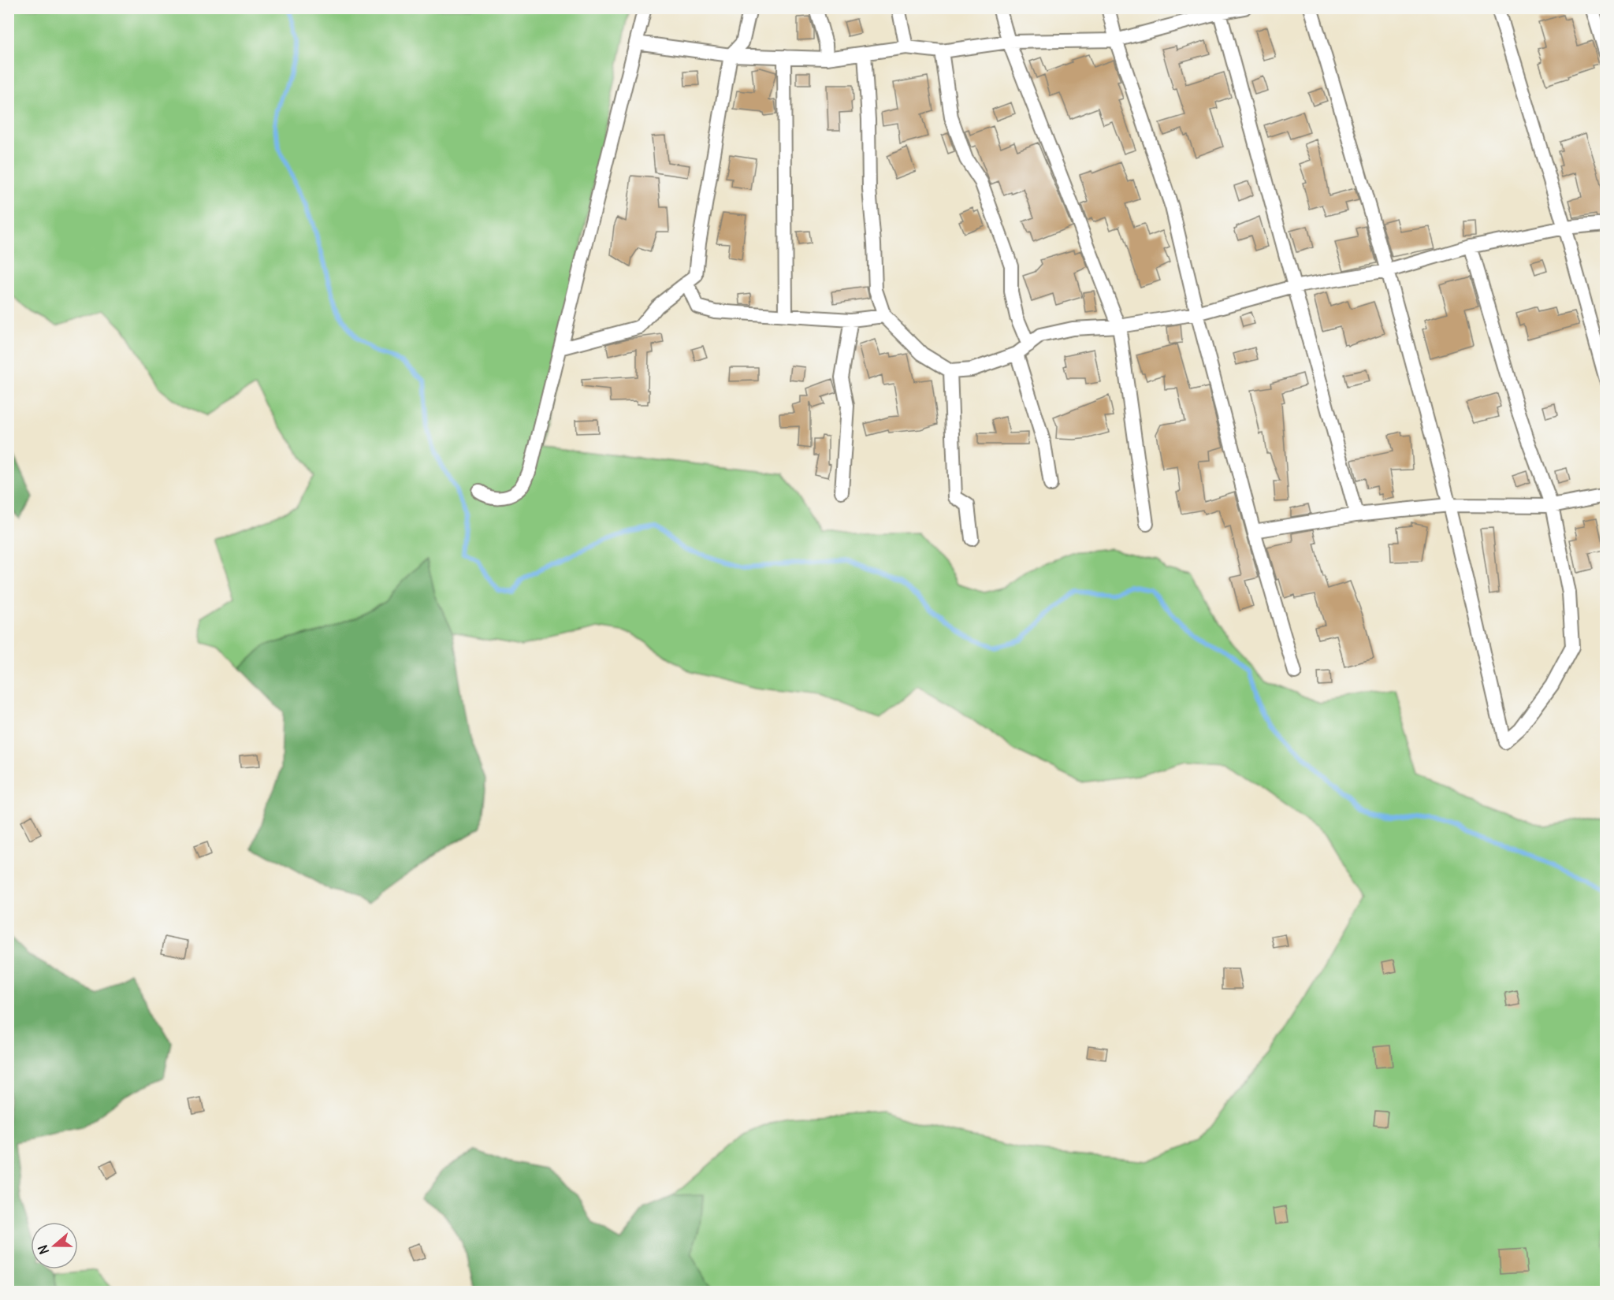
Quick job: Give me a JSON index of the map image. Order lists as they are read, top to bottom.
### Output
{
  "north": "left"
}
